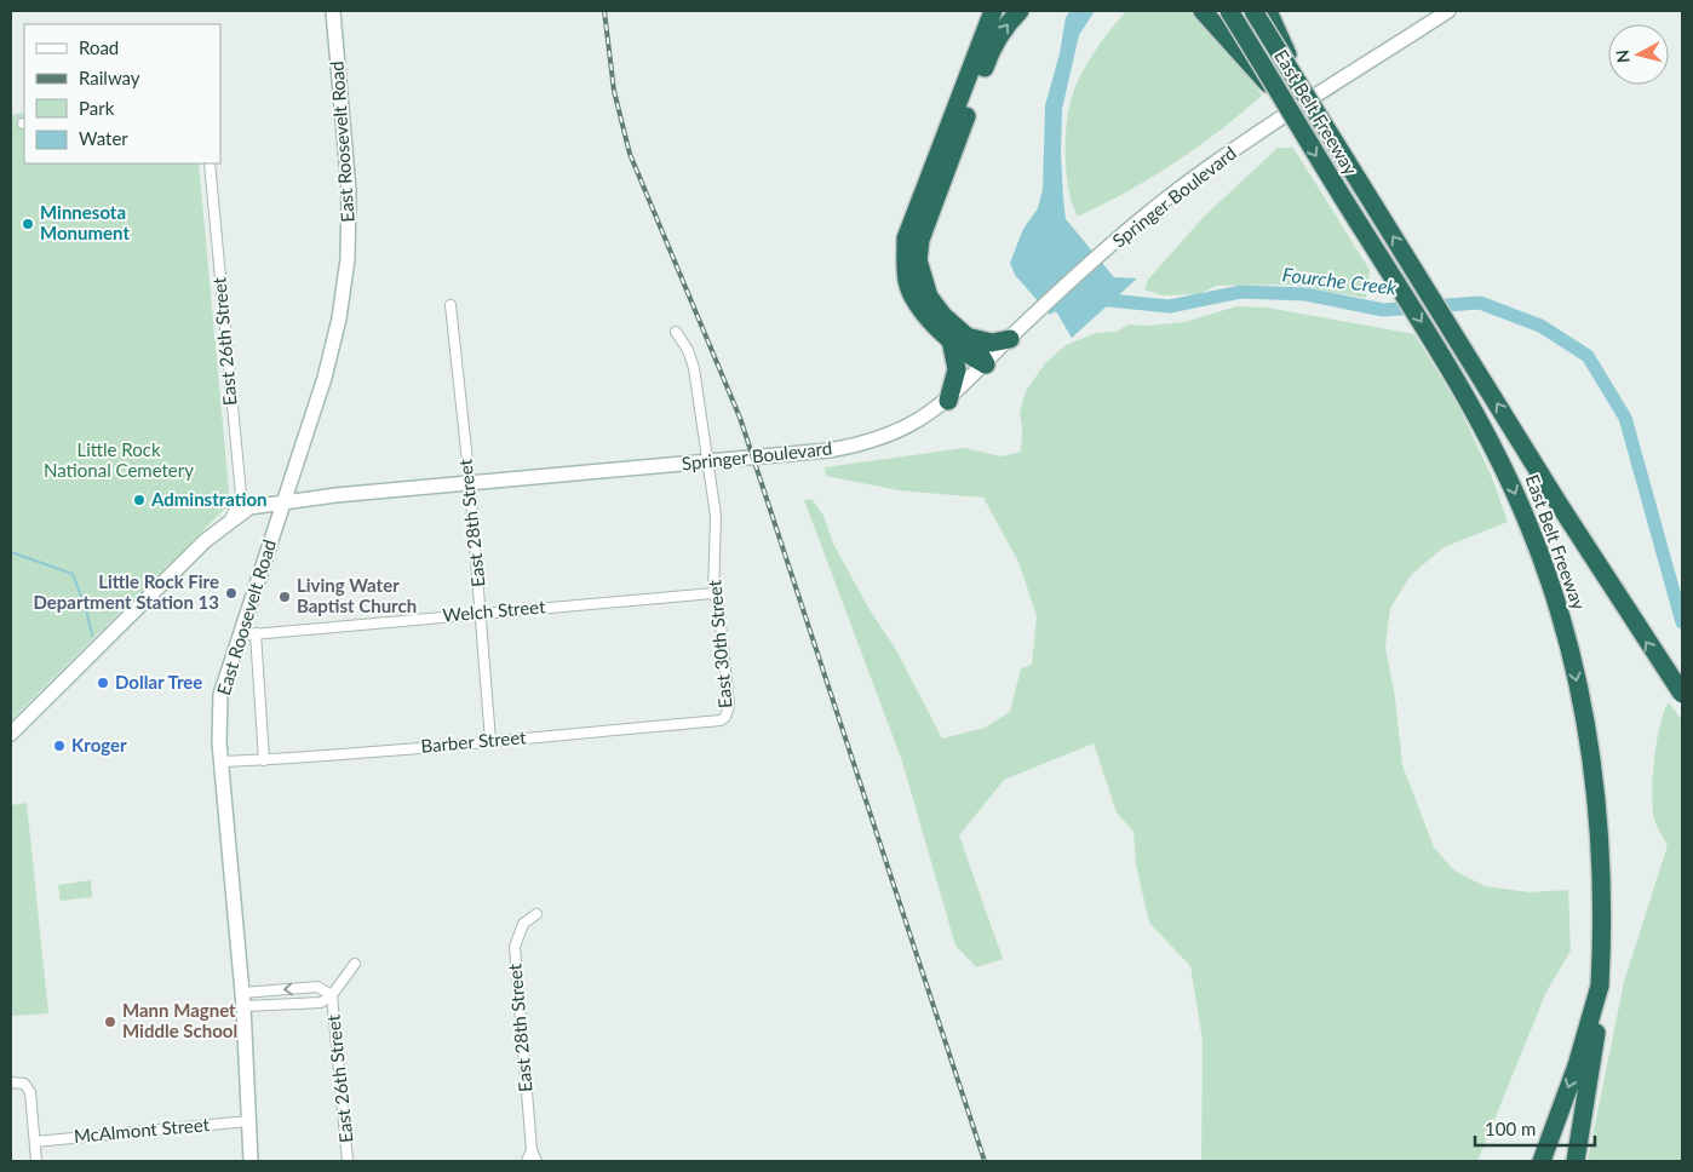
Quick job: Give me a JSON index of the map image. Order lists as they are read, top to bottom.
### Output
{
  "streets": {
    "highway": ["East Belt Freeway"],
    "main road": ["East Roosevelt Road", "Springer Boulevard"],
    "street": [
      "East 26th Street",
      "East 28th Street",
      "Welch Street",
      "East 30th Street",
      "Barber Street",
      "McAlmont Street"
    ]
  },
  "crossings": [
    ["East Roosevelt Road", "Springer Boulevard"],
    ["East Roosevelt Road", "Welch Street"],
    ["East Roosevelt Road", "Barber Street"],
    ["East Roosevelt Road", "McAlmont Street"],
    ["Springer Boulevard", "East 26th Street"],
    ["Springer Boulevard", "East 28th Street"],
    ["Springer Boulevard", "East 30th Street"],
    ["East 28th Street", "Welch Street"],
    ["East 28th Street", "Barber Street"],
    ["Welch Street", "East 30th Street"],
    ["East 30th Street", "Barber Street"]
  ],
  "water": ["Fourche Creek"],
  "parks": ["Little Rock National Cemetery"],
  "places": [
    "Minnesota Monument",
    "Adminstration",
    "Little Rock Fire Department Station 13",
    "Living Water Baptist Church",
    "Dollar Tree",
    "Kroger",
    "Mann Magnet Middle School"
  ],
  "legend": [
    "Road",
    "Railway",
    "Park",
    "Water"
  ],
  "scale_bar": "100 m",
  "north": "left"
}
